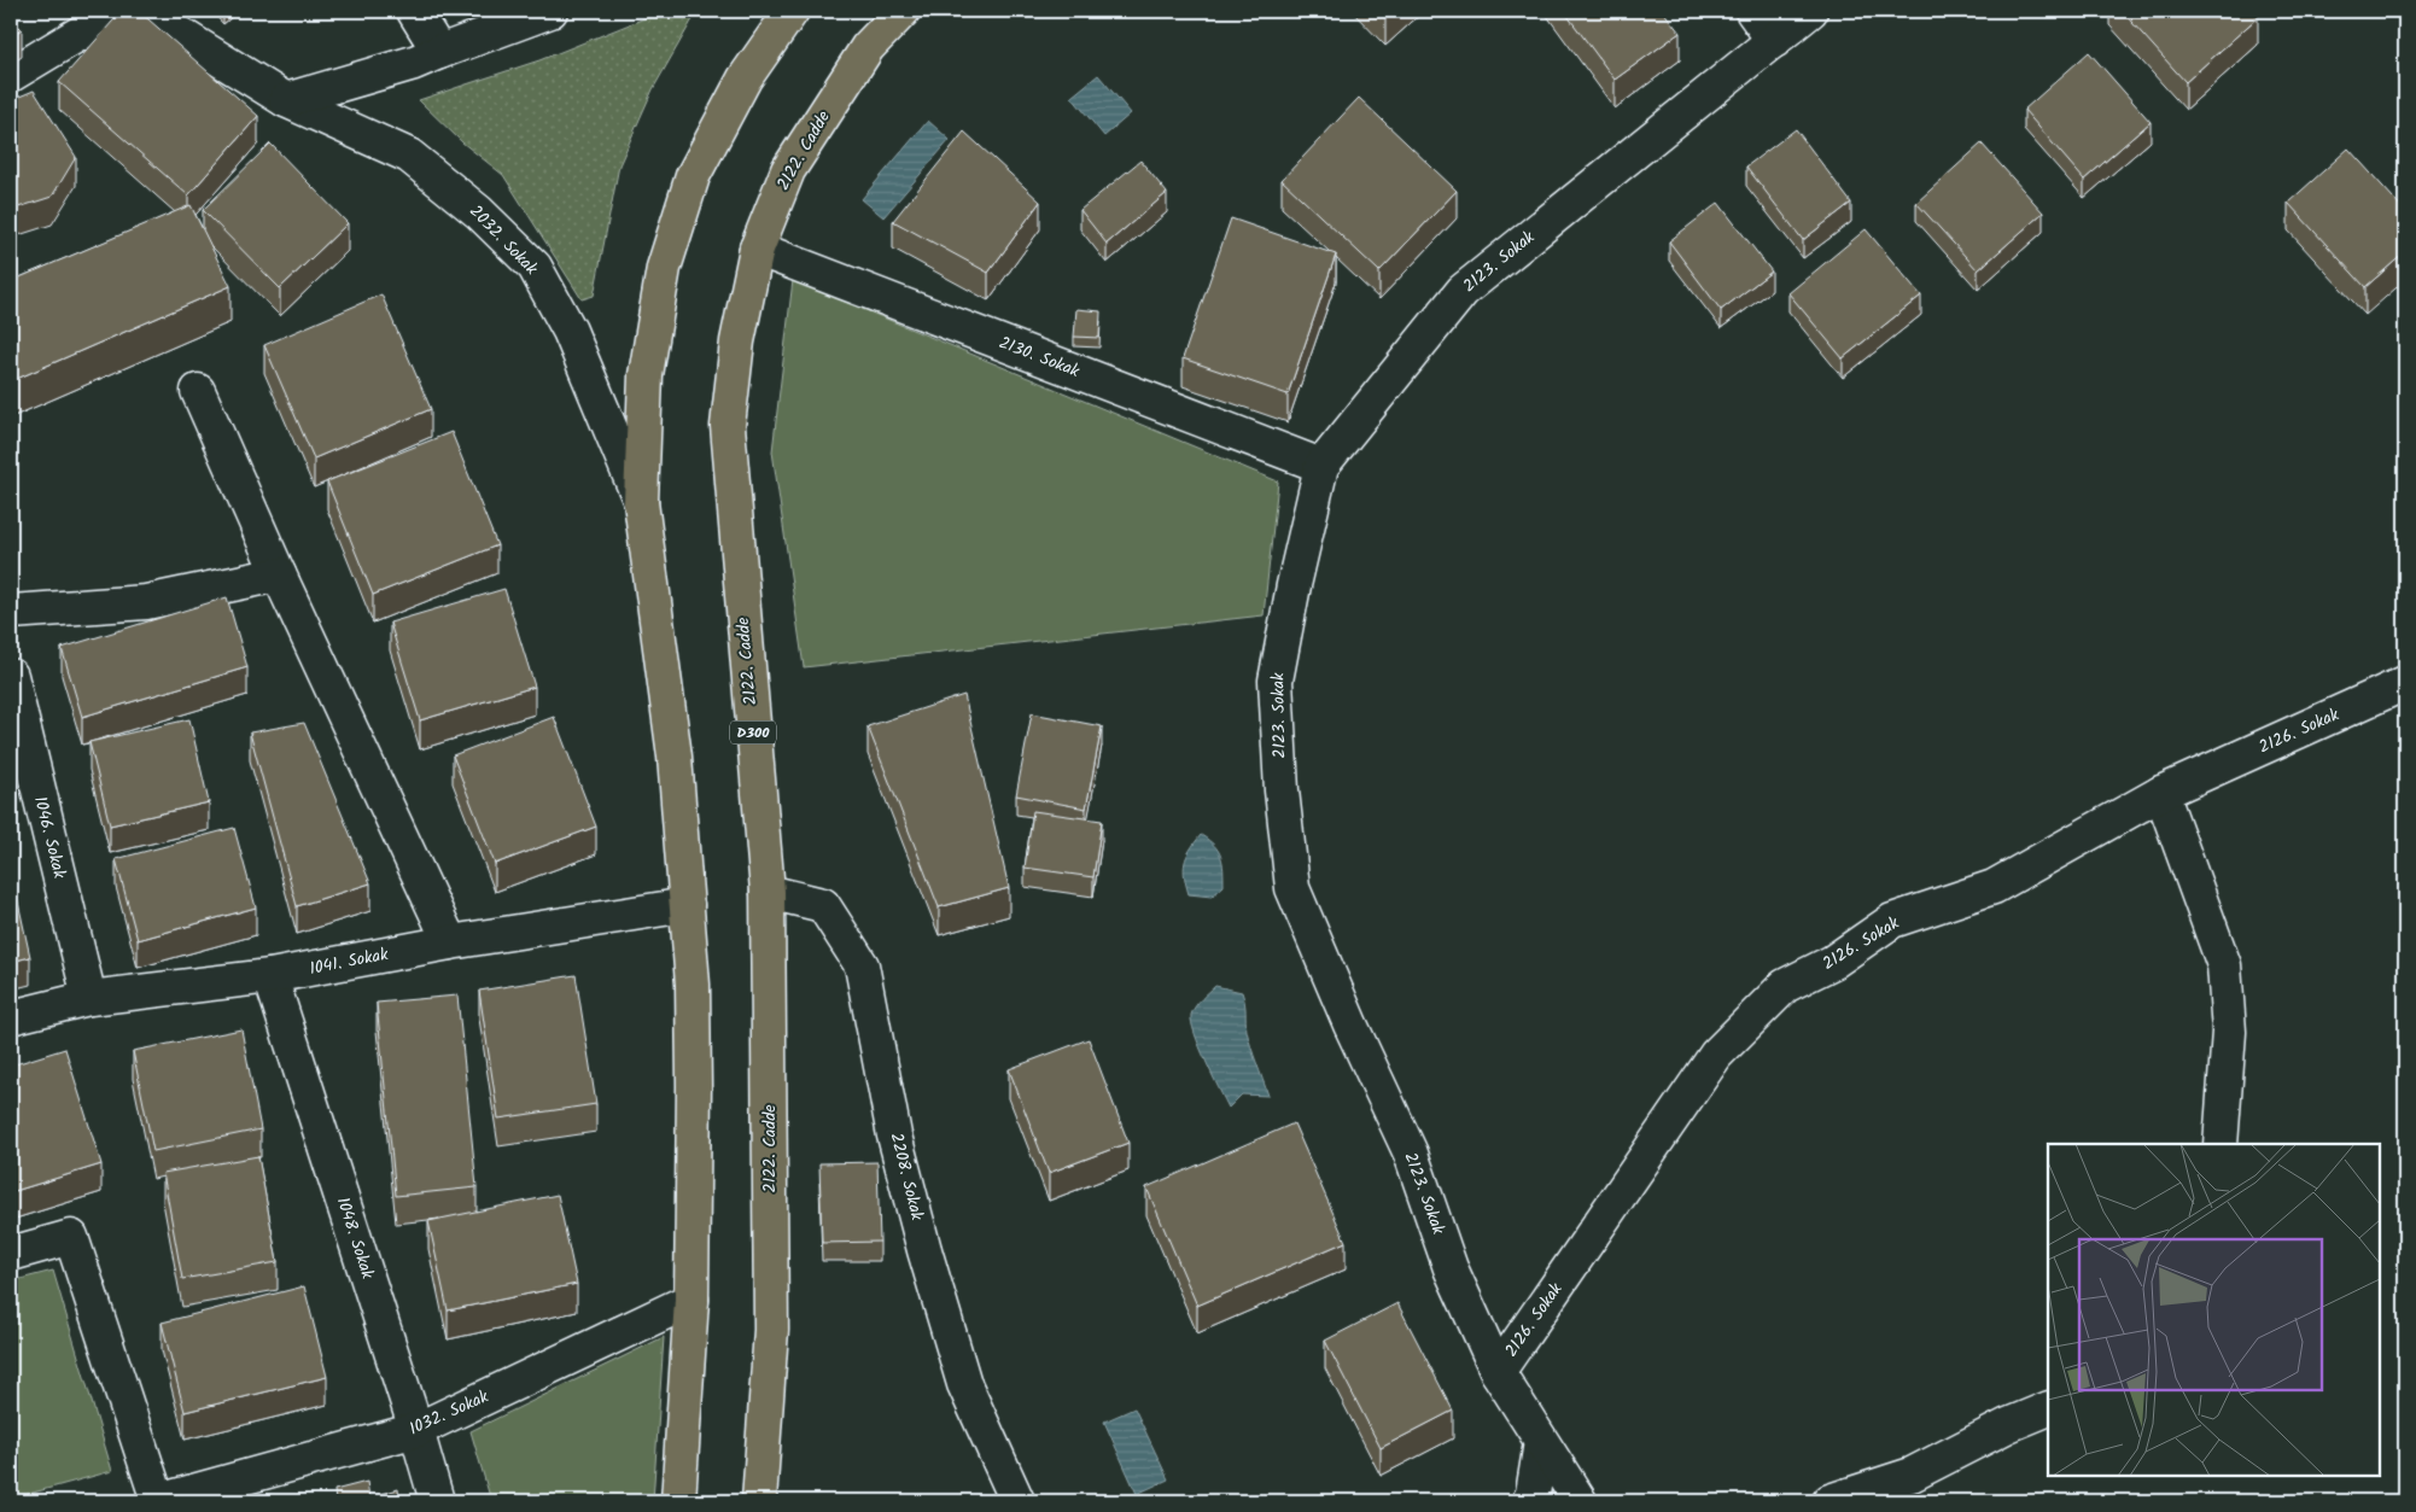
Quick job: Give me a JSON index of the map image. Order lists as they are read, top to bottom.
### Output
{
  "streets": {
    "highway": ["2122. Cadde", "D300"],
    "street": [
      "2032. Sokak",
      "2123. Sokak",
      "2130. Sokak",
      "2126. Sokak",
      "1046. Sokak",
      "1041. Sokak",
      "2208. Sokak",
      "1048. Sokak",
      "1032. Sokak"
    ]
  },
  "crossings": [
    ["2122. Cadde", "2130. Sokak"],
    ["2122. Cadde", "2208. Sokak"],
    ["2123. Sokak", "2130. Sokak"],
    ["2123. Sokak", "2126. Sokak"],
    ["1046. Sokak", "1041. Sokak"],
    ["1041. Sokak", "1048. Sokak"],
    ["1048. Sokak", "1032. Sokak"]
  ]
}
